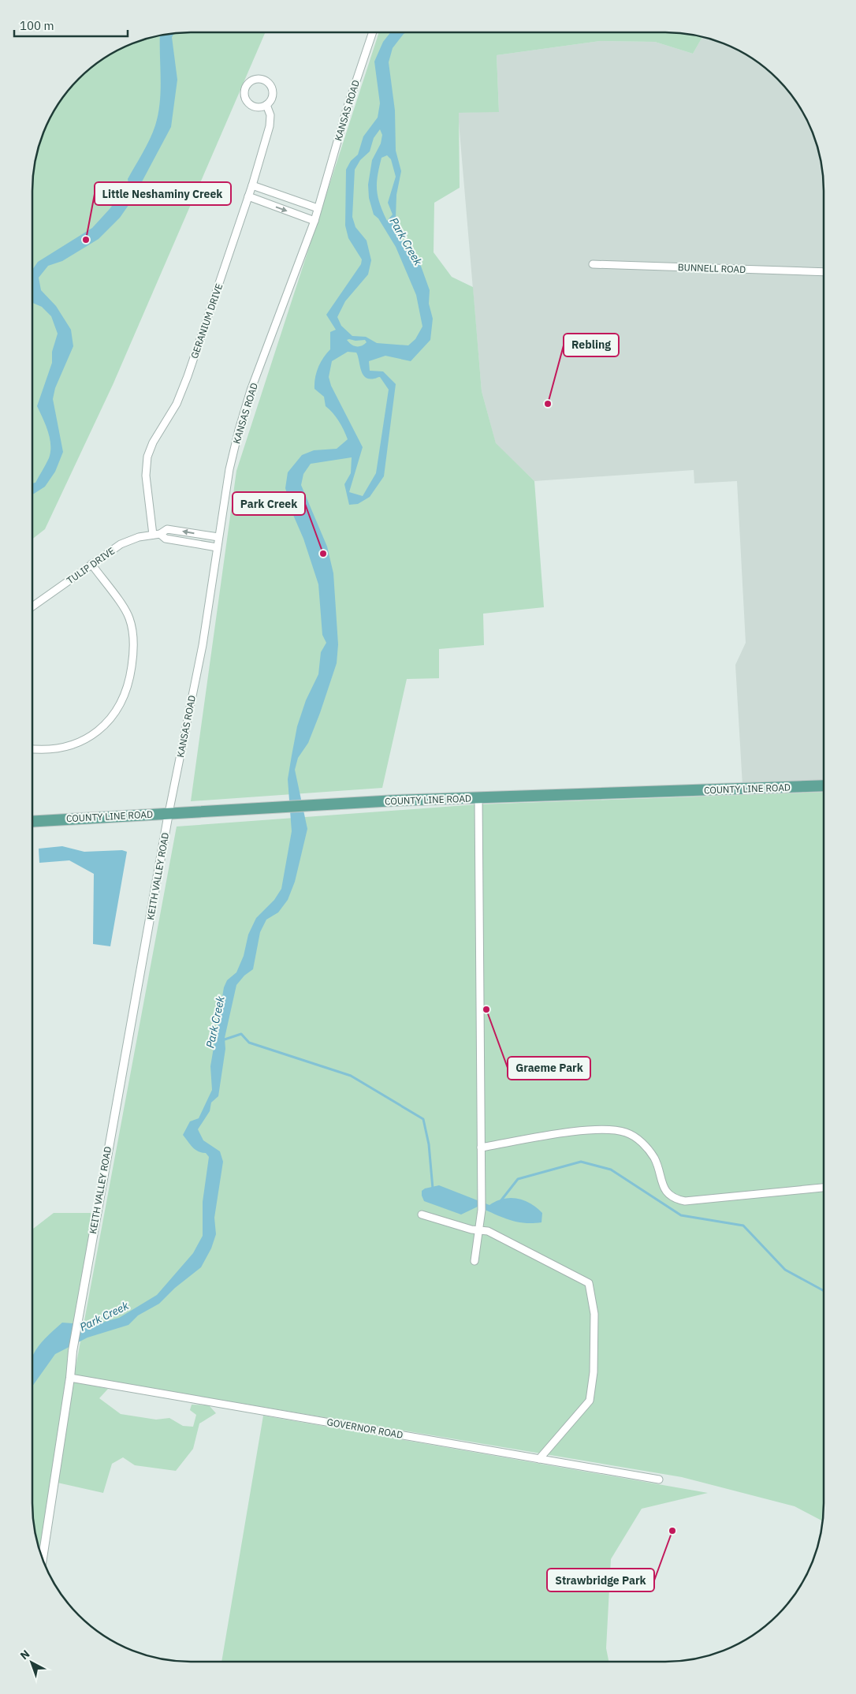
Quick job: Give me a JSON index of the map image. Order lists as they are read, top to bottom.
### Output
{
  "streets": {
    "main road": ["COUNTY LINE ROAD"],
    "street": [
      "KANSAS ROAD",
      "BUNNELL ROAD",
      "GERANIUM DRIVE",
      "TULIP DRIVE",
      "KEITH VALLEY ROAD",
      "GOVERNOR ROAD"
    ]
  },
  "crossings": [
    ["KANSAS ROAD", "TULIP DRIVE"],
    ["KANSAS ROAD", "COUNTY LINE ROAD"],
    ["KANSAS ROAD", "KEITH VALLEY ROAD"],
    ["GERANIUM DRIVE", "TULIP DRIVE"],
    ["COUNTY LINE ROAD", "KEITH VALLEY ROAD"],
    ["KEITH VALLEY ROAD", "GOVERNOR ROAD"]
  ],
  "water": ["Park Creek"],
  "places": [
    "Little Neshaminy Creek",
    "Rebling",
    "Park Creek",
    "Graeme Park",
    "Strawbridge Park"
  ],
  "scale_bar": "100 m",
  "north": "top left"
}
